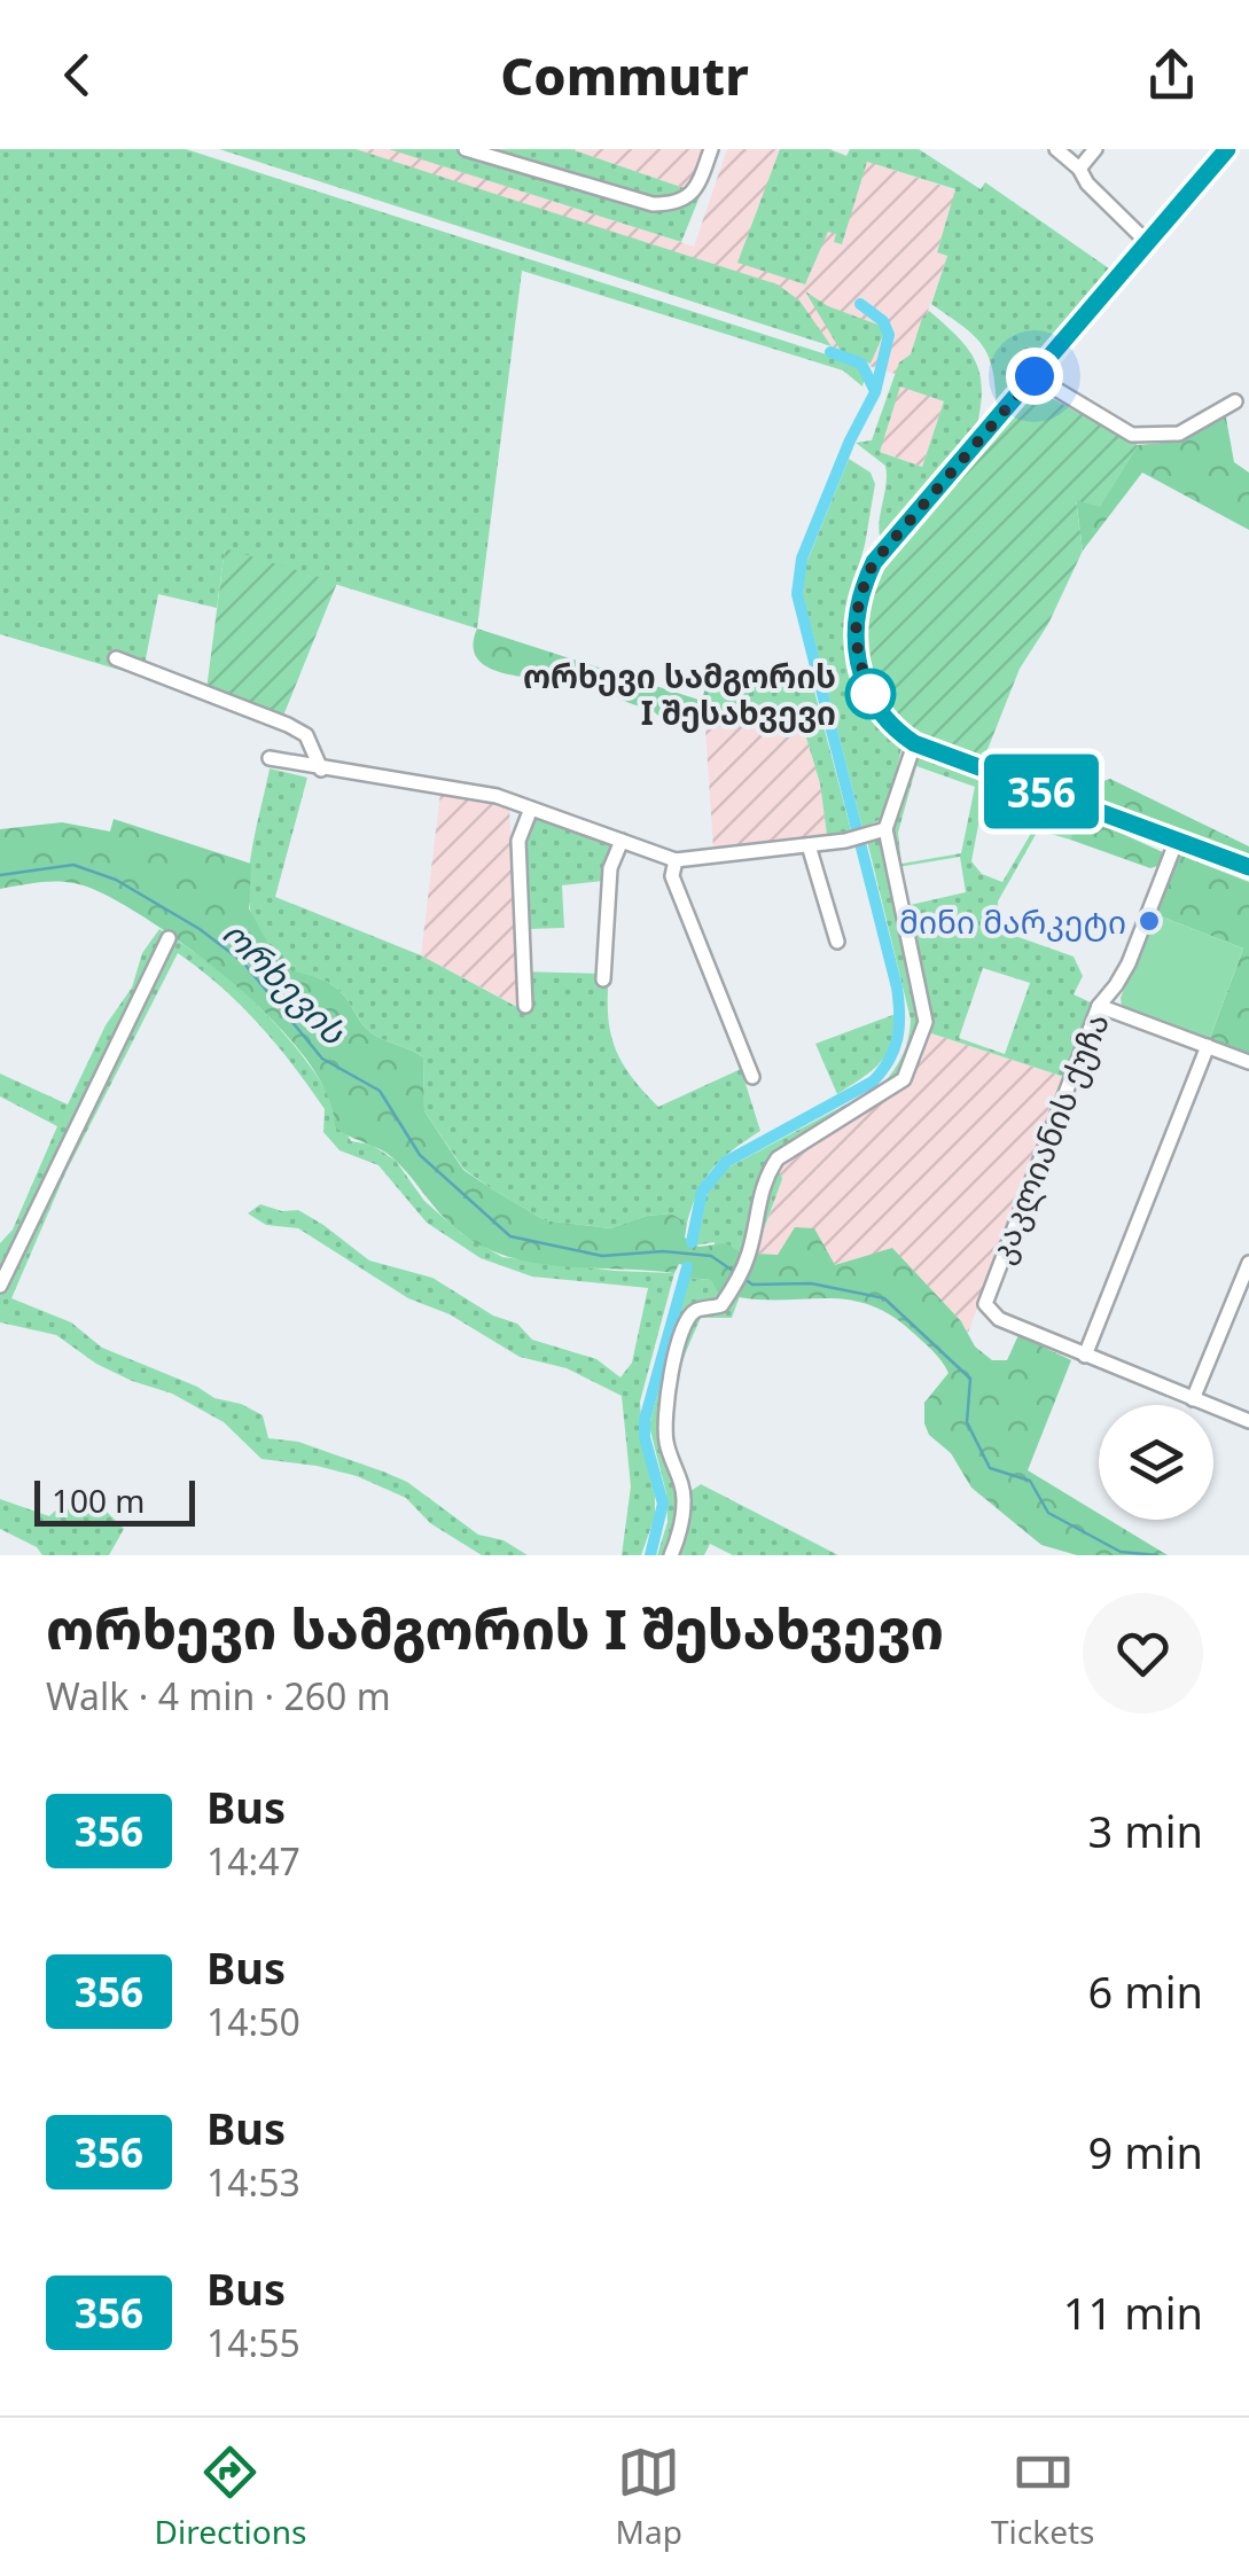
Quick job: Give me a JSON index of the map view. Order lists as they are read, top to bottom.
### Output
{
  "streets": {
    "street": ["კაკლიანის ქუჩა"]
  },
  "water": ["ორხევის"],
  "places": ["ორხევი სამგორის I შესახვევი", "მინი მარკეტი"],
  "lines": ["bus line 356"],
  "scale_bar": "100 m",
  "page": {
    "header": "Commutr",
    "on_map": "356",
    "scale": "100 m",
    "heading": ["ორხევი სამგორის I შესახვევი", "Walk · 4 min · 260 m"],
    "list": [
      {
        "mark": "356",
        "name": "Bus",
        "note": "14:47",
        "value": "3 min"
      },
      {
        "mark": "356",
        "name": "Bus",
        "note": "14:50",
        "value": "6 min"
      },
      {
        "mark": "356",
        "name": "Bus",
        "note": "14:53",
        "value": "9 min"
      },
      {
        "mark": "356",
        "name": "Bus",
        "note": "14:55",
        "value": "11 min"
      }
    ],
    "tabs": ["Directions", "Map", "Tickets"]
  }
}
